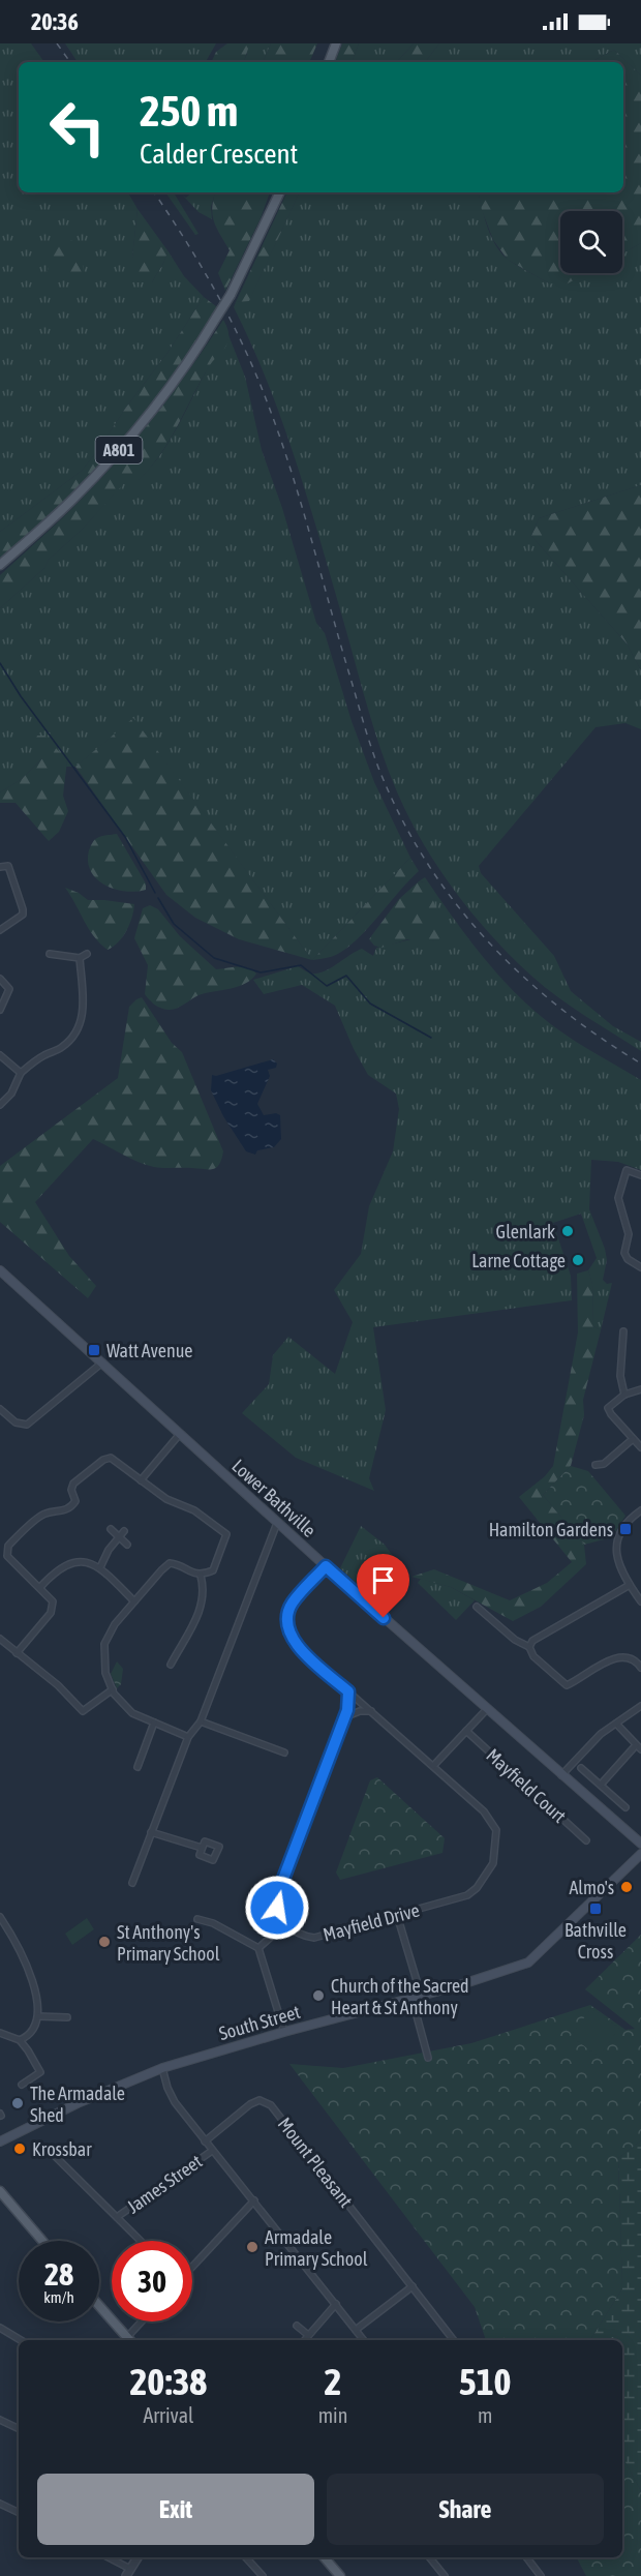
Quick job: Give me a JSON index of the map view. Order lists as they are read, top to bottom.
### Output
{
  "streets": {
    "main road": ["A801", "Lower Bathville", "South Street"],
    "street": [
      "Mayfield Court",
      "Mayfield Drive",
      "Mount Pleasant",
      "James Street"
    ]
  },
  "crossings": [
    ["Lower Bathville", "Mayfield Drive"]
  ],
  "places": {
    "other": [
      "Glenlark",
      "Larne Cottage",
      "Almo's",
      "St Anthony's Primary School",
      "Church of the Sacred Heart & St Anthony",
      "The Armadale Shed",
      "Krossbar",
      "Armadale Primary School"
    ],
    "transit": ["Watt Avenue", "Hamilton Gardens", "Bathville Cross"]
  },
  "page": {
    "status": "20:36",
    "turn": ["250 m", "Calder Crescent"],
    "speed": "28 km/h",
    "limit": "30",
    "eta": [
      "20:38",
      "Arrival",
      "2",
      "min",
      "510",
      "m"
    ],
    "buttons": ["Exit", "Share"]
  }
}
